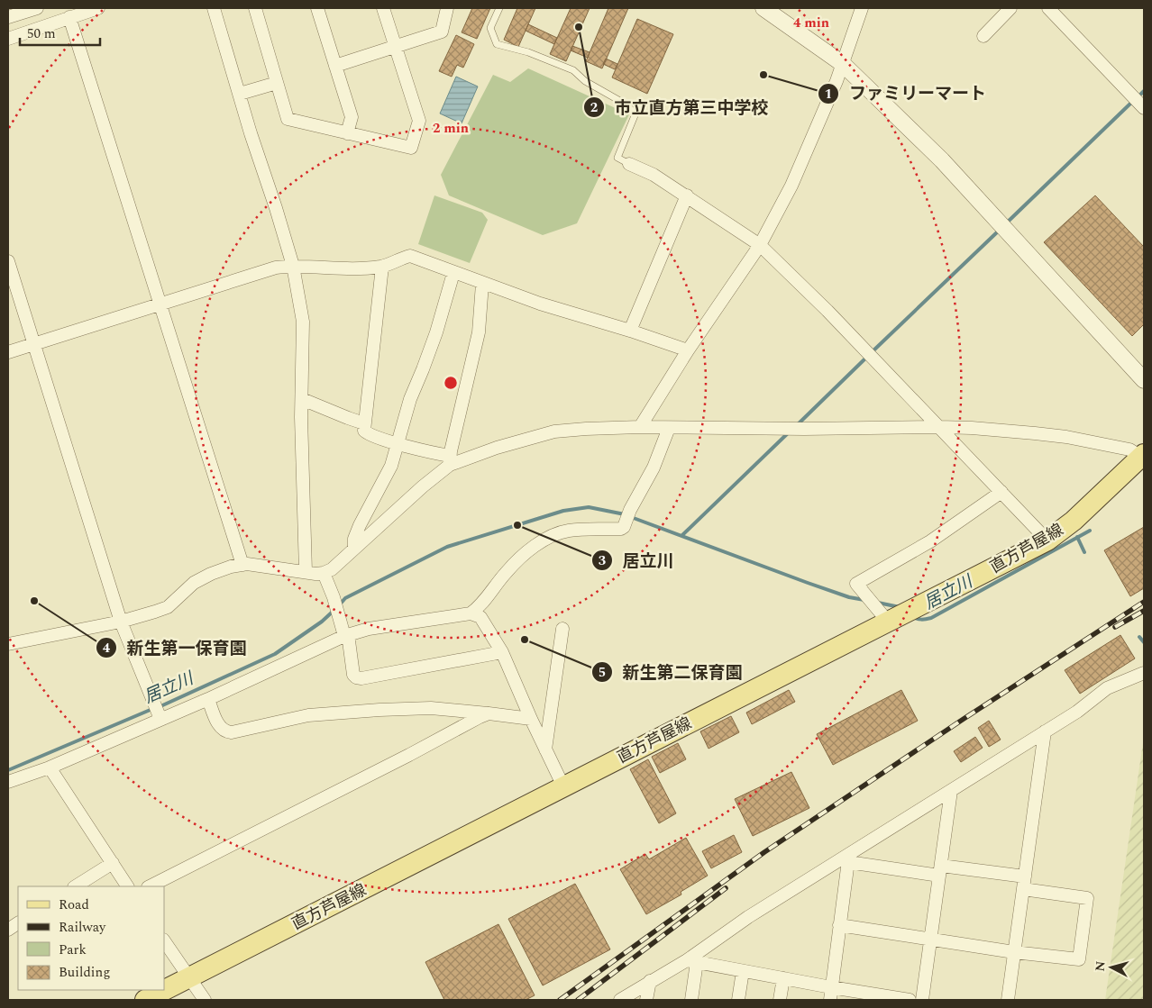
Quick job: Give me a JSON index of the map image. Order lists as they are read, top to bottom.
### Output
{
  "streets": {
    "main road": ["直方芦屋線"]
  },
  "water": ["居立川"],
  "places": [
    "市立直方第三中学校",
    "ファミリーマート",
    "居立川",
    "新生第一保育園",
    "新生第二保育園"
  ],
  "legend": [
    "Road",
    "Railway",
    "Park",
    "Building"
  ],
  "scale_bar": "50 m",
  "north": "left",
  "rings": ["4 min", "2 min"]
}
